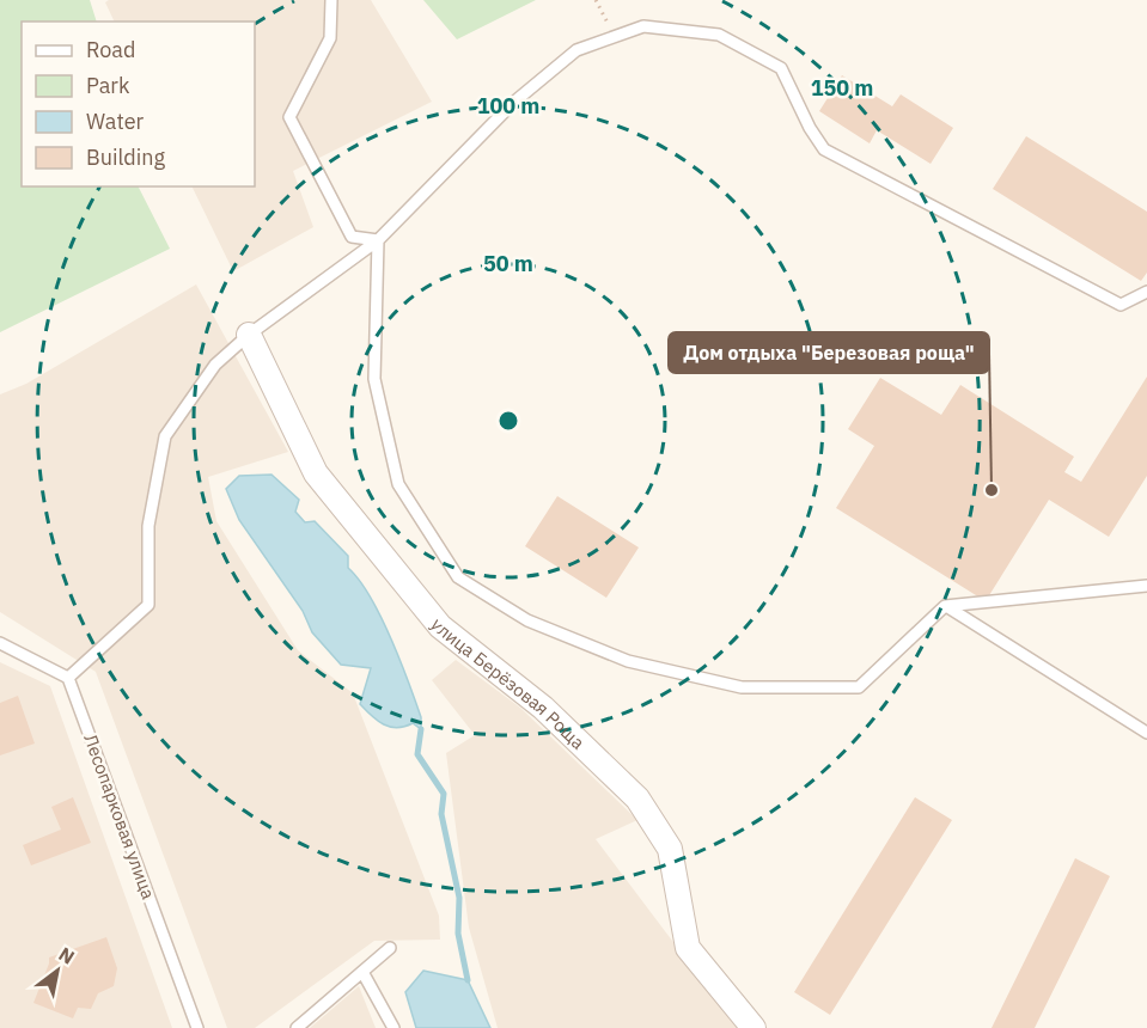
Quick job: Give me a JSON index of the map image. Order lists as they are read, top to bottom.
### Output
{
  "streets": {
    "street": ["улица Берёзовая Роща"],
    "lane": ["Лесопарковая улица"]
  },
  "places": ["Дом отдыха \"Березовая роща\""],
  "legend": [
    "Road",
    "Park",
    "Water",
    "Building"
  ],
  "north": "top right",
  "rings": ["150 m", "100 m", "50 m"]
}
